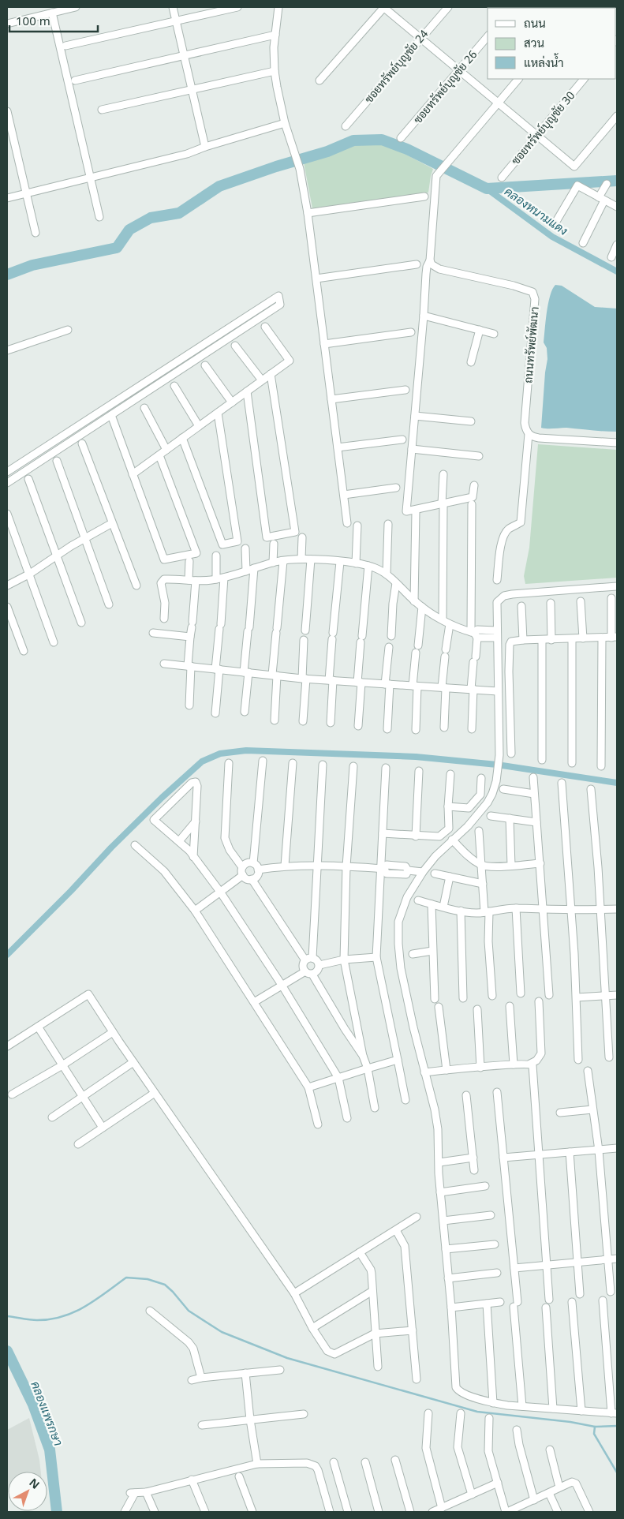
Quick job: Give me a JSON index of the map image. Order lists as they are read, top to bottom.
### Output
{
  "streets": {
    "street": [
      "ซอยทรัพย์บุญชัย 24",
      "ซอยทรัพย์บุญชัย 26",
      "ซอยทรัพย์บุญชัย 30",
      "ถนนทรัพย์พัฒนา"
    ]
  },
  "water": ["คลองหนามแดง", "คลองแพรกษา"],
  "legend": ["ถนน", "สวน", "แหล่งน้ำ"],
  "scale_bar": "100 m",
  "north": "top right"
}
